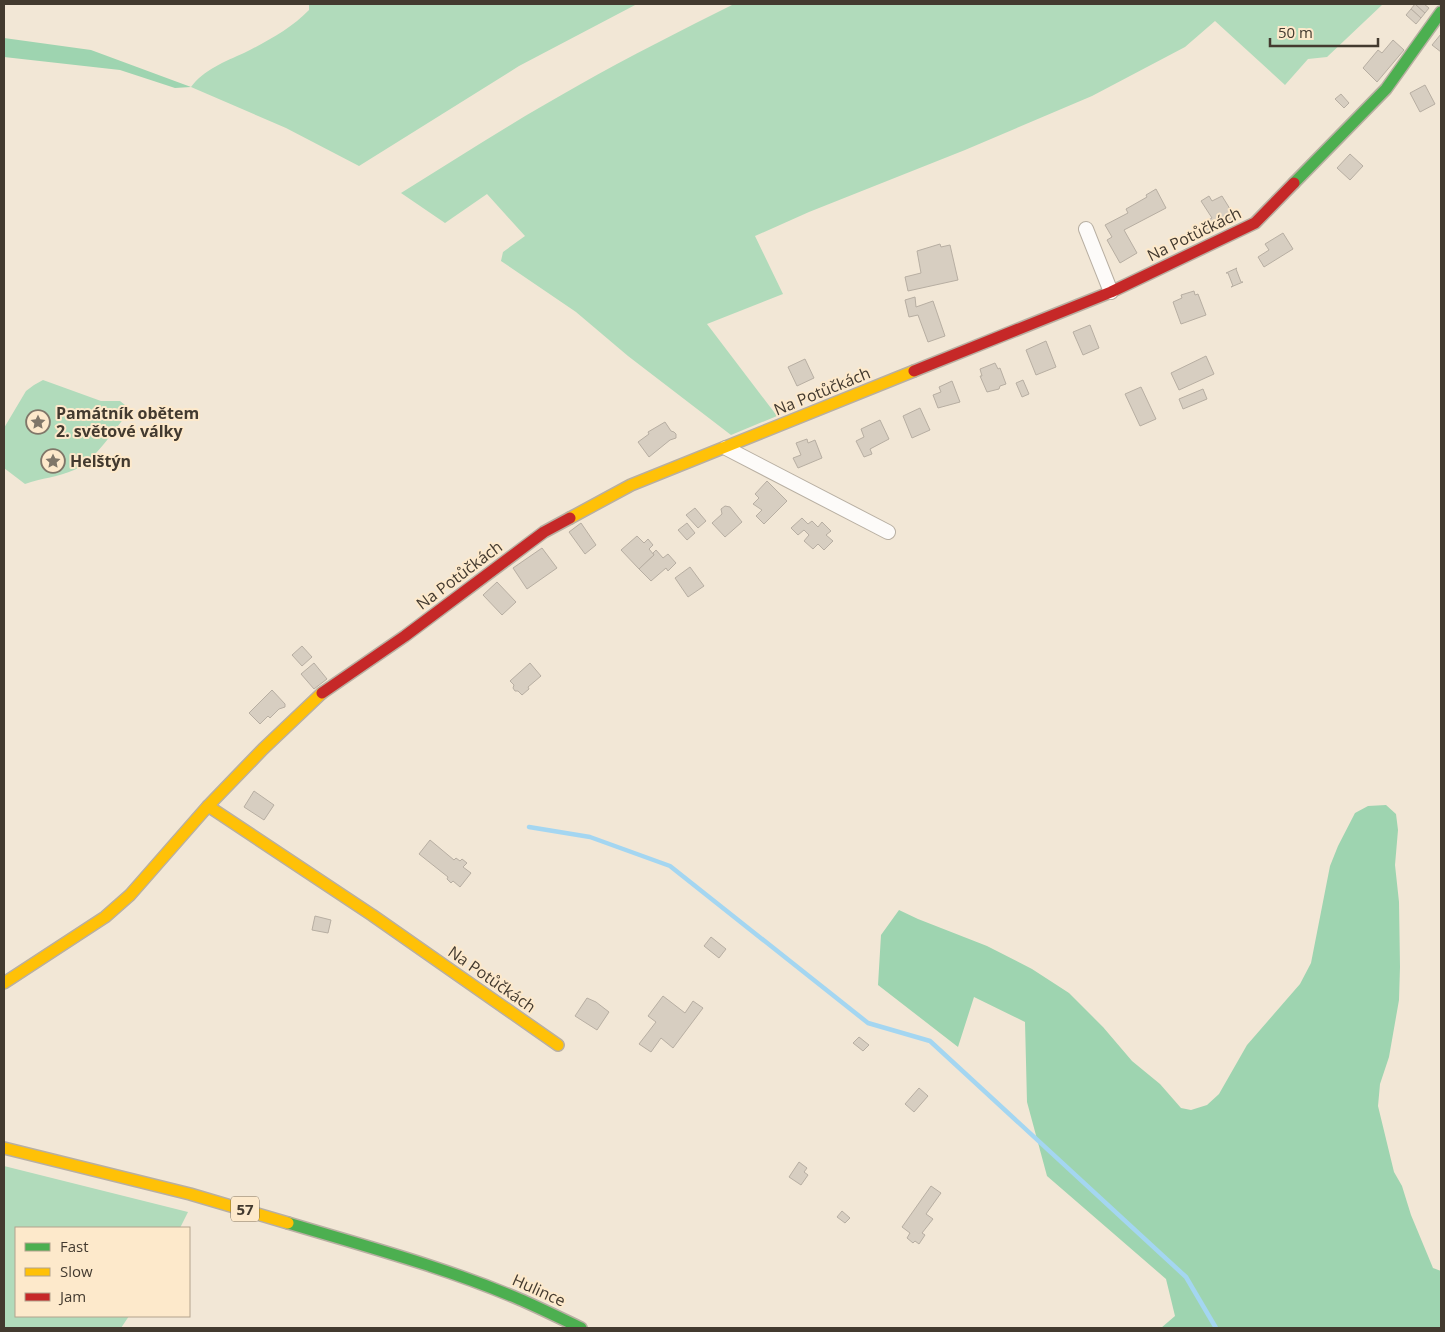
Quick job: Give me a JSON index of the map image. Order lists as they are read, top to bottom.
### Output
{
  "streets": {
    "street": ["Na Potůčkách", "57", "Hulince"]
  },
  "places": {
    "place": ["Památník obětem 2. světové války", "Helštýn"]
  },
  "legend": ["Fast", "Slow", "Jam"],
  "scale_bar": "50 m"
}
